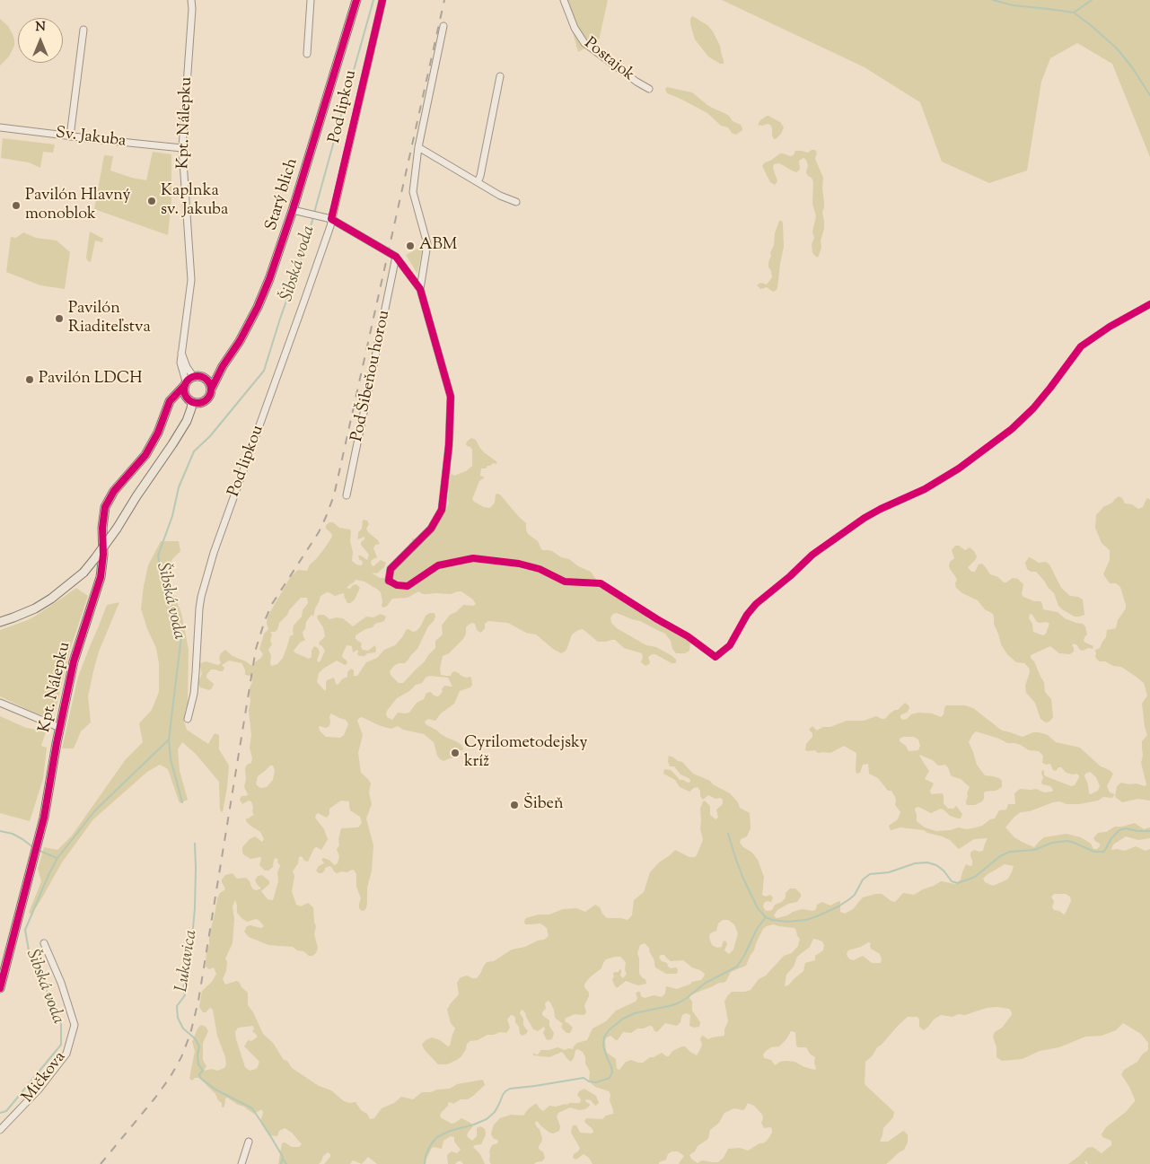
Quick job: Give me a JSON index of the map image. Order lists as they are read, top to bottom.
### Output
{
  "streets": {
    "main road": ["Kpt. Nálepku", "Starý blich"],
    "street": [
      "Postajok",
      "Pod lipkou",
      "Sv. Jakuba",
      "Pod Šibeňou horou",
      "Mičkova"
    ]
  },
  "crossings": [
    ["Kpt. Nálepku", "Sv. Jakuba"],
    ["Kpt. Nálepku", "Starý blich"]
  ],
  "water": ["Šibská voda", "Lukavica"],
  "places": [
    "Kaplnka sv. Jakuba",
    "Pavilón Hlavný monoblok",
    "ABM",
    "Pavilón Riaditeľstva",
    "Pavilón LDCH",
    "Cyrilometodejsky kríž",
    "Šibeň"
  ],
  "north": "top"
}
